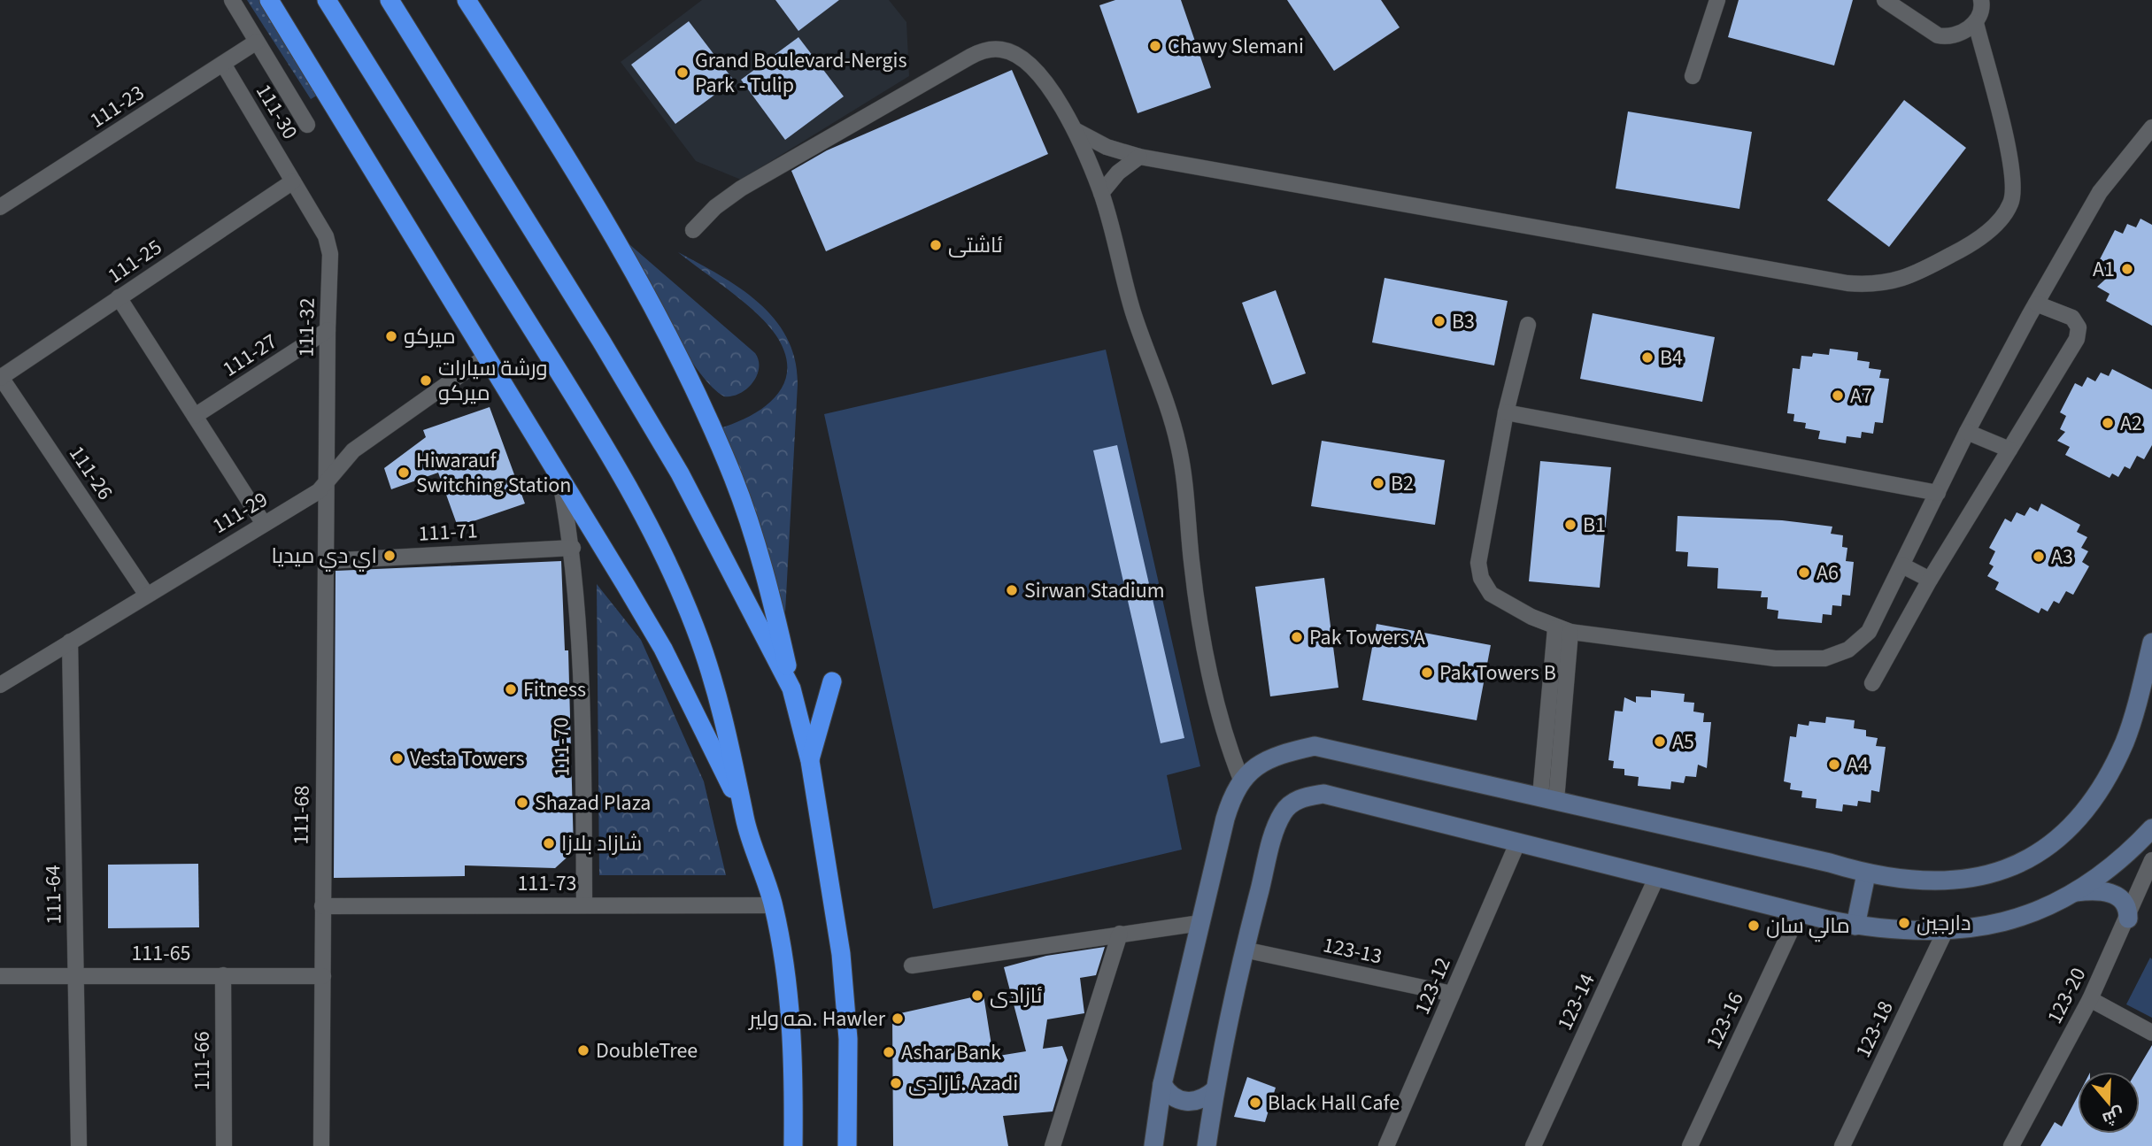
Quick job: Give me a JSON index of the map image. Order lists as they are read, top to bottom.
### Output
{
  "streets": {
    "street": [
      "111-23",
      "111-30",
      "111-25",
      "111-32",
      "111-27",
      "111-26",
      "111-29",
      "111-71",
      "111-70",
      "111-68",
      "111-73",
      "111-64",
      "123-13",
      "111-65",
      "123-12",
      "123-20",
      "123-14",
      "123-16",
      "123-18",
      "111-66"
    ]
  },
  "crossings": [
    ["111-23", "111-30"],
    ["111-30", "111-25"],
    ["111-30", "111-32"],
    ["111-25", "111-32"],
    ["111-25", "111-26"],
    ["111-32", "111-27"],
    ["111-32", "111-29"],
    ["111-32", "111-68"],
    ["111-26", "111-29"],
    ["111-29", "111-68"],
    ["111-29", "111-64"],
    ["111-71", "111-70"],
    ["111-71", "111-68"],
    ["111-70", "111-73"],
    ["111-68", "111-73"],
    ["111-68", "111-65"],
    ["111-64", "111-65"],
    ["123-13", "123-12"],
    ["111-65", "111-66"]
  ],
  "places": [
    "Chawy Slemani",
    "Grand Boulevard-Nergis Park - Tulip",
    "ئاشتی",
    "A1",
    "B3",
    "میرکو",
    "B4",
    "ورشة سیارات میرکو",
    "A7",
    "A2",
    "Hiwarauf Switching Station",
    "B2",
    "B1",
    "اي دي ميديا",
    "A3",
    "A6",
    "Sirwan Stadium",
    "Pak Towers A",
    "Pak Towers B",
    "Fitness",
    "A5",
    "Vesta Towers",
    "A4",
    "Shazad Plaza",
    "شازاد بلازا",
    "دارجين",
    "مالي سان",
    "ئازادی",
    "هه ولير. Hawler",
    "DoubleTree",
    "Ashar Bank",
    "ئازادى. Azadi",
    "Black Hall Cafe"
  ],
  "north": "bottom"
}
